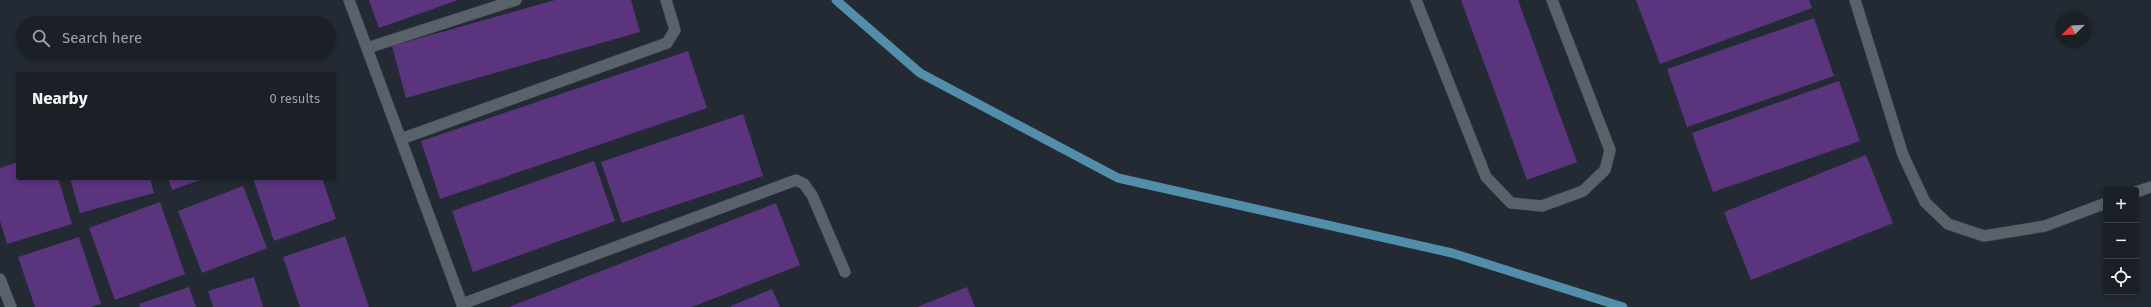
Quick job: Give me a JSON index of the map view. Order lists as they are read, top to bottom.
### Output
{
  "north": "bottom left",
  "page": {
    "search": "Search here",
    "heading": ["Nearby", "0 results"],
    "map_buttons": ["+", "−"]
  }
}
